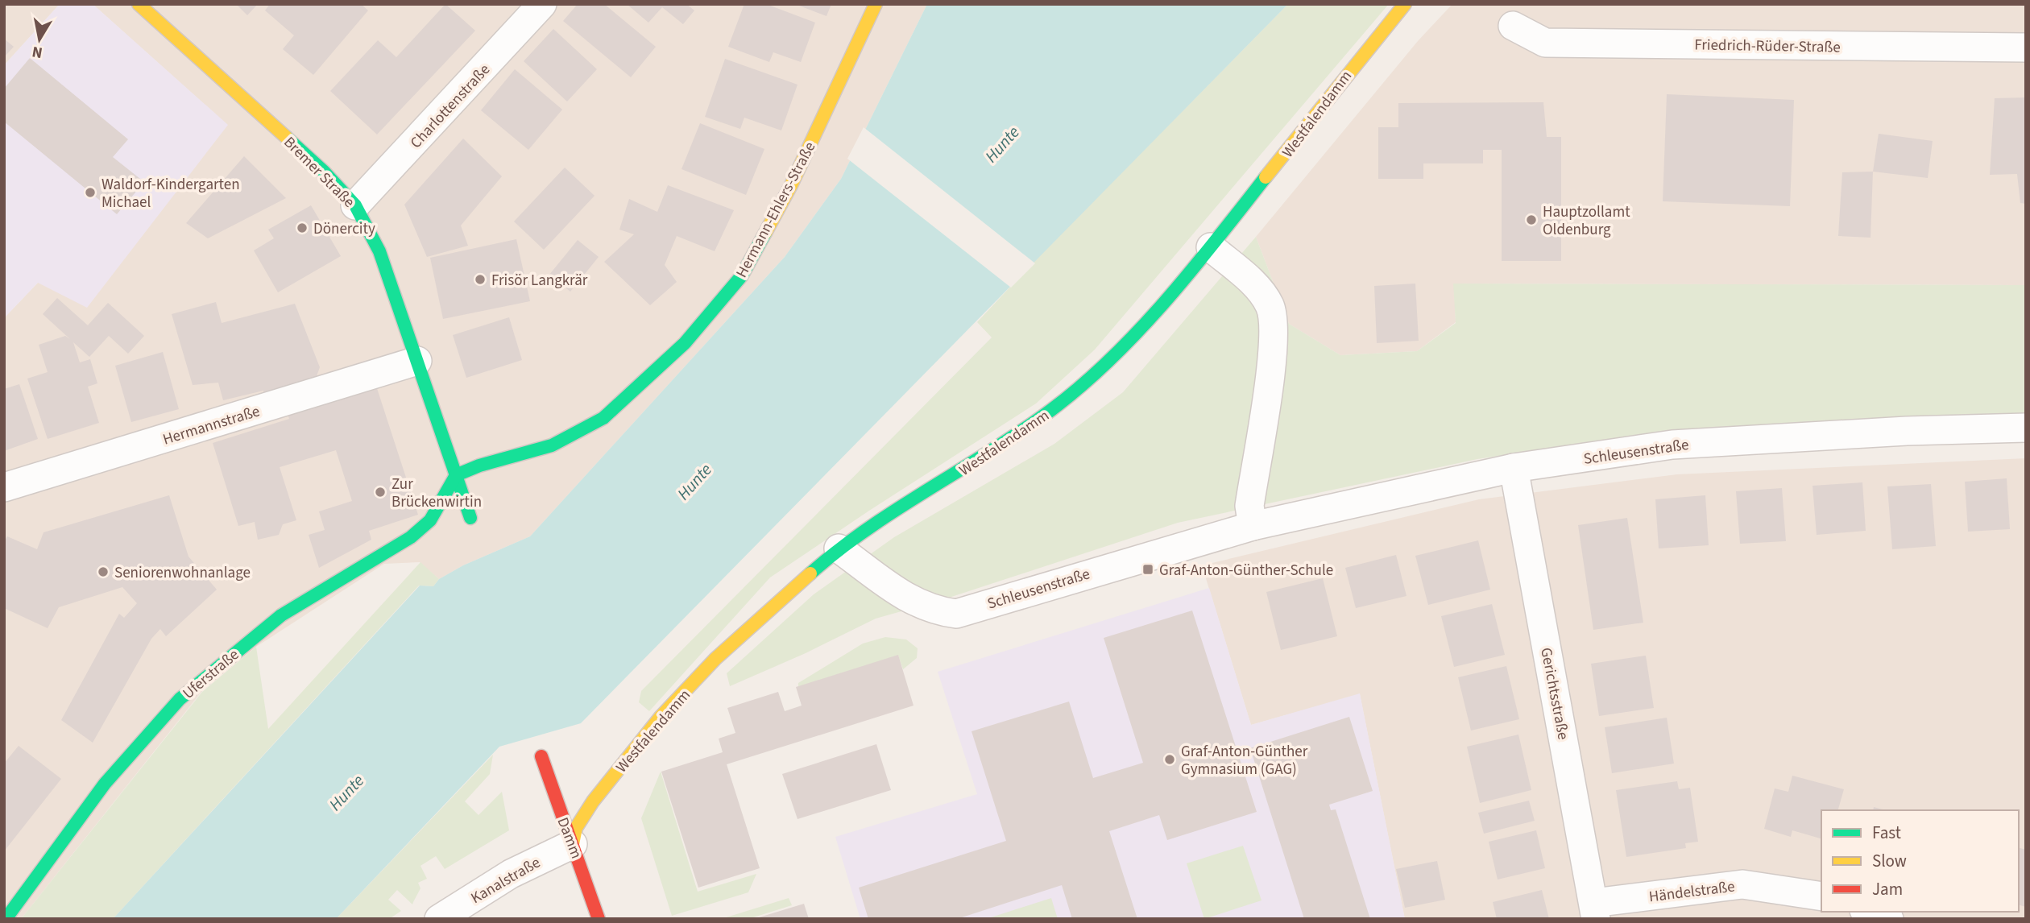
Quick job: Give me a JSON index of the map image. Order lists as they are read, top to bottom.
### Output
{
  "streets": {
    "street": [
      "Friedrich-Rüder-Straße",
      "Charlottenstraße",
      "Westfalendamm",
      "Bremer Straße",
      "Hermann-Ehlers-Straße",
      "Hermannstraße",
      "Schleusenstraße",
      "Uferstraße",
      "Gerichtsstraße",
      "Damm",
      "Kanalstraße",
      "Händelstraße"
    ]
  },
  "crossings": [
    ["Charlottenstraße", "Bremer Straße"],
    ["Westfalendamm", "Schleusenstraße"],
    ["Westfalendamm", "Damm"],
    ["Westfalendamm", "Kanalstraße"],
    ["Bremer Straße", "Hermann-Ehlers-Straße"],
    ["Bremer Straße", "Hermannstraße"],
    ["Bremer Straße", "Uferstraße"],
    ["Hermann-Ehlers-Straße", "Uferstraße"],
    ["Schleusenstraße", "Gerichtsstraße"],
    ["Gerichtsstraße", "Händelstraße"],
    ["Damm", "Kanalstraße"]
  ],
  "water": ["Hunte"],
  "places": {
    "other": [
      "Waldorf-Kindergarten Michael",
      "Hauptzollamt Oldenburg",
      "Dönercity",
      "Frisör Langkrär",
      "Zur Brückenwirtin",
      "Seniorenwohnanlage",
      "Graf-Anton-Günther Gymnasium (GAG)"
    ],
    "transit": ["Graf-Anton-Günther-Schule"]
  },
  "legend": ["Fast", "Slow", "Jam"],
  "north": "bottom"
}
